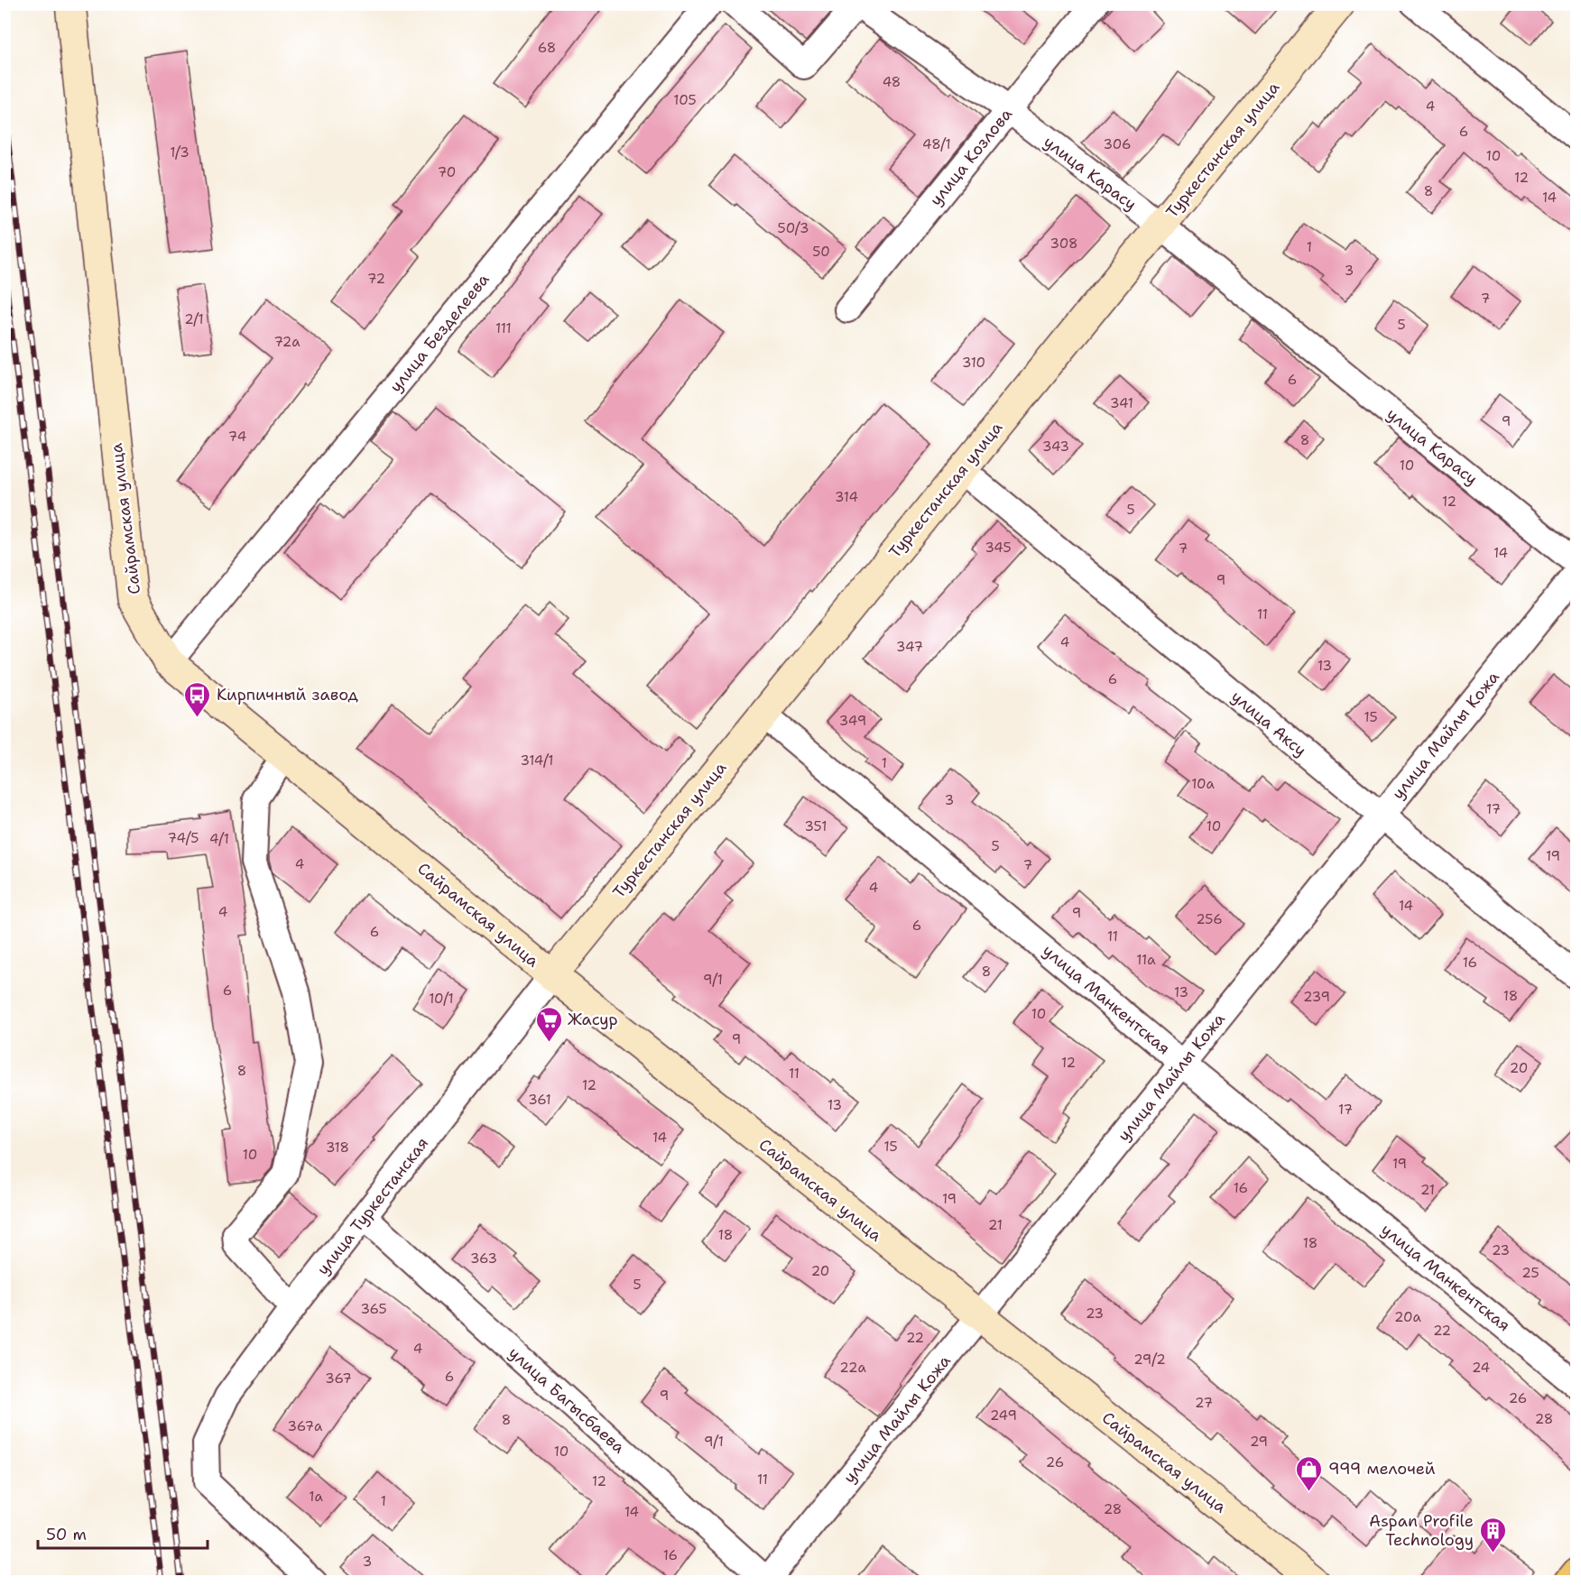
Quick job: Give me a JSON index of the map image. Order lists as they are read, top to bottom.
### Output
{
  "streets": {
    "main road": ["Туркестанская улица", "Сайрамская улица"],
    "street": [
      "улица Козлова",
      "улица Карасу",
      "улица Безделеева",
      "улица Аксу",
      "улица Майлы Кожа",
      "улица Манкентская",
      "улица Туркестанская",
      "улица Багысбаева"
    ]
  },
  "crossings": [
    ["Туркестанская улица", "улица Карасу"],
    ["Туркестанская улица", "Сайрамская улица"],
    ["Туркестанская улица", "улица Аксу"],
    ["Туркестанская улица", "улица Манкентская"],
    ["Туркестанская улица", "улица Туркестанская"],
    ["улица Козлова", "улица Карасу"],
    ["улица Безделеева", "Сайрамская улица"],
    ["Сайрамская улица", "улица Майлы Кожа"],
    ["Сайрамская улица", "улица Туркестанская"],
    ["улица Аксу", "улица Майлы Кожа"],
    ["улица Майлы Кожа", "улица Манкентская"],
    ["улица Майлы Кожа", "улица Багысбаева"],
    ["улица Туркестанская", "улица Багысбаева"]
  ],
  "places": {
    "bus stop": ["Кирпичный завод"],
    "supermarket": ["Жасур"],
    "shop": ["999 мелочей"],
    "building": ["Aspan Profile Technology"]
  },
  "house_numbers": [
    "68",
    "48",
    "105",
    "4",
    "6",
    "48/1",
    "306",
    "1/3",
    "10",
    "70",
    "12",
    "8",
    "14",
    "50/3",
    "308",
    "1",
    "50",
    "3",
    "72",
    "7",
    "2/1",
    "5",
    "111",
    "72а",
    "310",
    "6",
    "341",
    "9",
    "74",
    "8",
    "343",
    "10",
    "314",
    "12",
    "5",
    "345",
    "7",
    "14",
    "9",
    "11",
    "4",
    "347",
    "13",
    "6",
    "15",
    "349",
    "314/1",
    "1",
    "10а",
    "3",
    "17",
    "351",
    "10",
    "74/5",
    "4/1",
    "5",
    "19",
    "4",
    "7",
    "4",
    "14",
    "4",
    "9",
    "256",
    "6",
    "6",
    "11",
    "11а",
    "16",
    "8",
    "9/1",
    "6",
    "13",
    "18",
    "239",
    "10/1",
    "10",
    "9",
    "12",
    "20",
    "8",
    "11",
    "12",
    "361",
    "13",
    "17",
    "14",
    "15",
    "318",
    "10",
    "19",
    "16",
    "21",
    "19",
    "21",
    "18",
    "18",
    "23",
    "363",
    "20",
    "25",
    "5",
    "365",
    "23",
    "20а",
    "22",
    "22",
    "4",
    "29/2",
    "22а",
    "24",
    "6",
    "367",
    "9",
    "26",
    "27",
    "249",
    "28",
    "8",
    "367а",
    "9/1",
    "29",
    "10",
    "26",
    "11",
    "12",
    "1а",
    "1",
    "28",
    "14",
    "16",
    "3"
  ],
  "scale_bar": "50 m"
}
